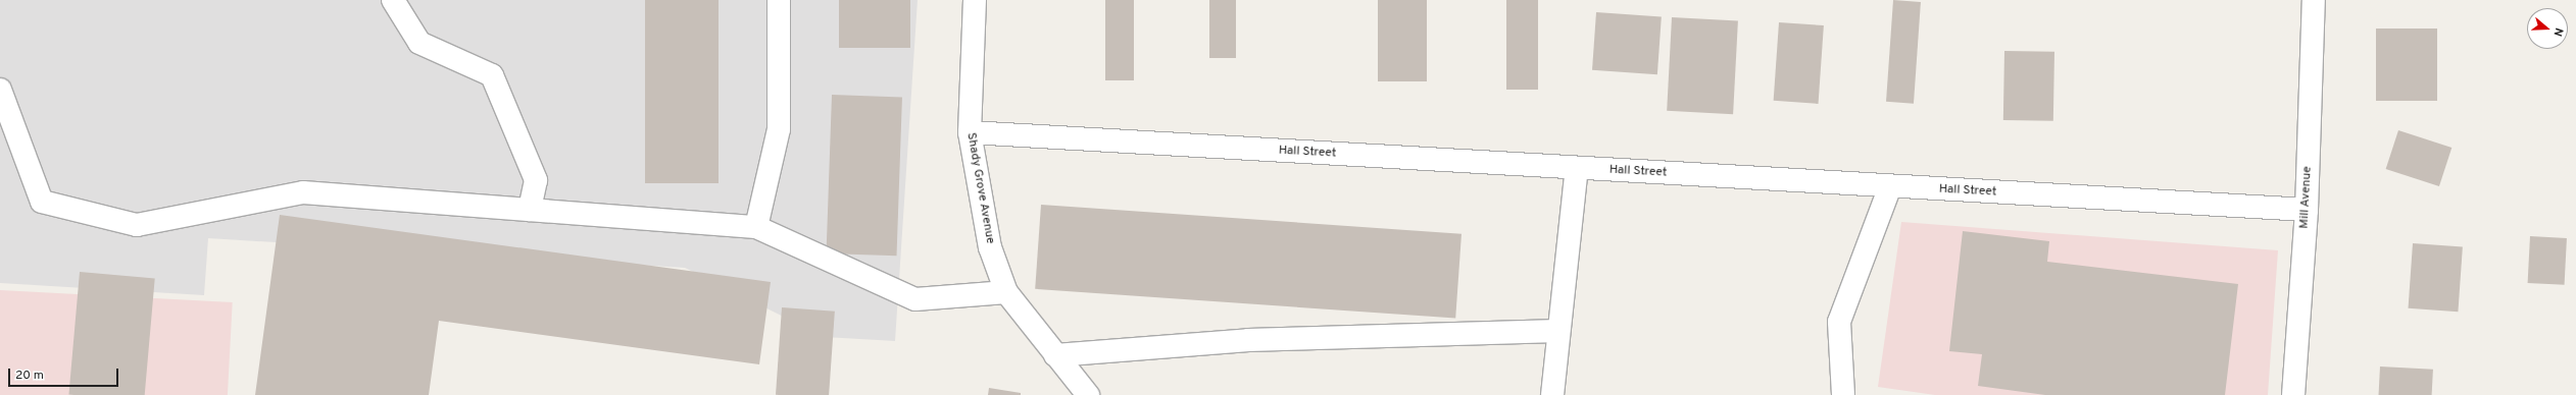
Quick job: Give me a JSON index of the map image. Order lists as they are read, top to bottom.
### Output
{
  "streets": {
    "street": ["Hall Street", "Shady Grove Avenue", "Mill Avenue"]
  },
  "crossings": [
    ["Hall Street", "Shady Grove Avenue"],
    ["Hall Street", "Mill Avenue"]
  ],
  "scale_bar": "20 m",
  "north": "right"
}
